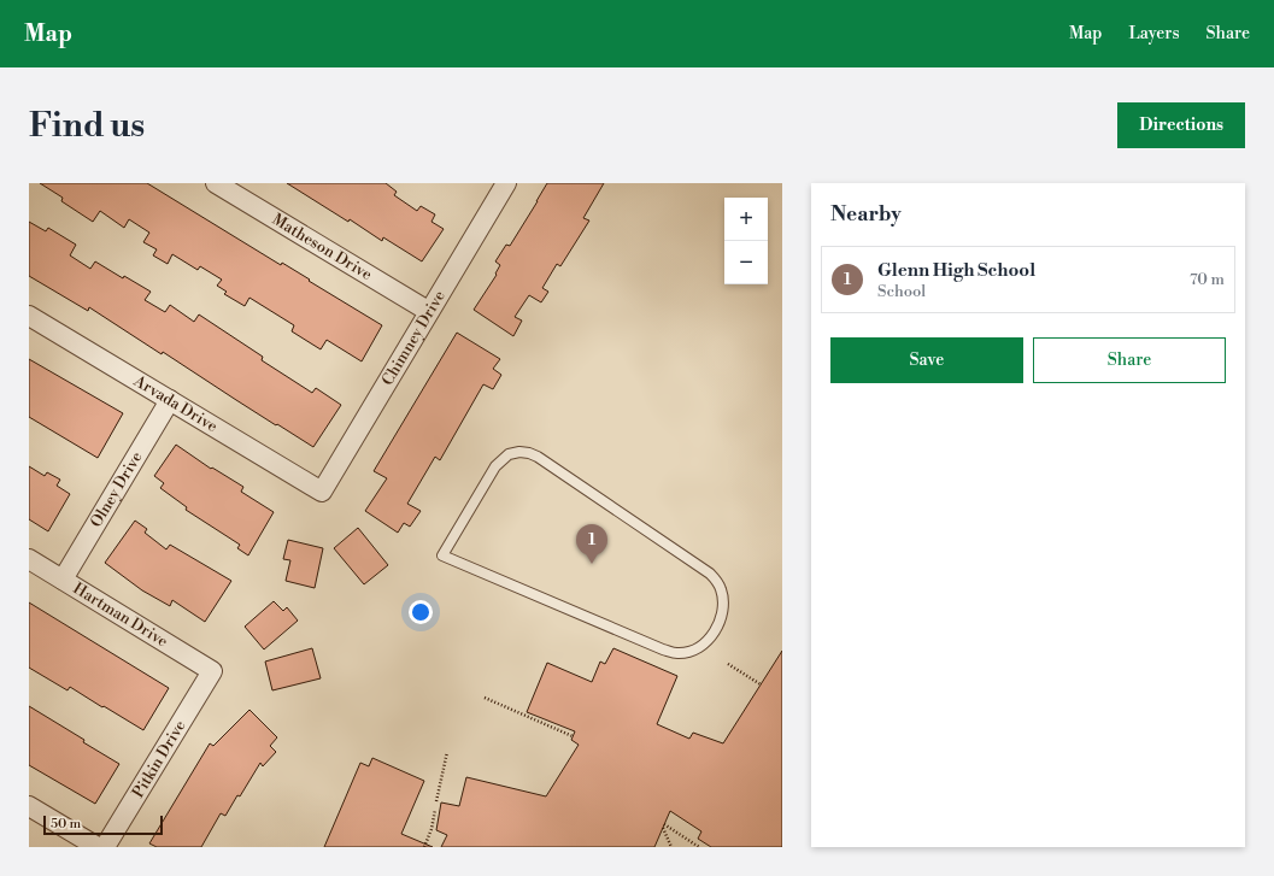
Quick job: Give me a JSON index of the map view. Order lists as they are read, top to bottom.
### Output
{
  "streets": {
    "street": [
      "Matheson Drive",
      "Chimney Drive",
      "Arvada Drive",
      "Olney Drive",
      "Hartman Drive",
      "Pitkin Drive"
    ]
  },
  "crossings": [
    ["Matheson Drive", "Chimney Drive"],
    ["Chimney Drive", "Arvada Drive"],
    ["Arvada Drive", "Olney Drive"],
    ["Olney Drive", "Hartman Drive"],
    ["Hartman Drive", "Pitkin Drive"]
  ],
  "scale_bar": "50 m",
  "page": {
    "header": "Map",
    "nav": ["Map", "Layers", "Share"],
    "buttons": [
      "Directions",
      ["Save", "Share"]
    ],
    "title": "Find us",
    "heading": "Nearby",
    "map_buttons": ["+", "−"],
    "list": [
      {
        "mark": "1",
        "name": "Glenn High School",
        "note": "School",
        "value": "70 m"
      }
    ],
    "pins": "1",
    "scale": "50 m"
  }
}
